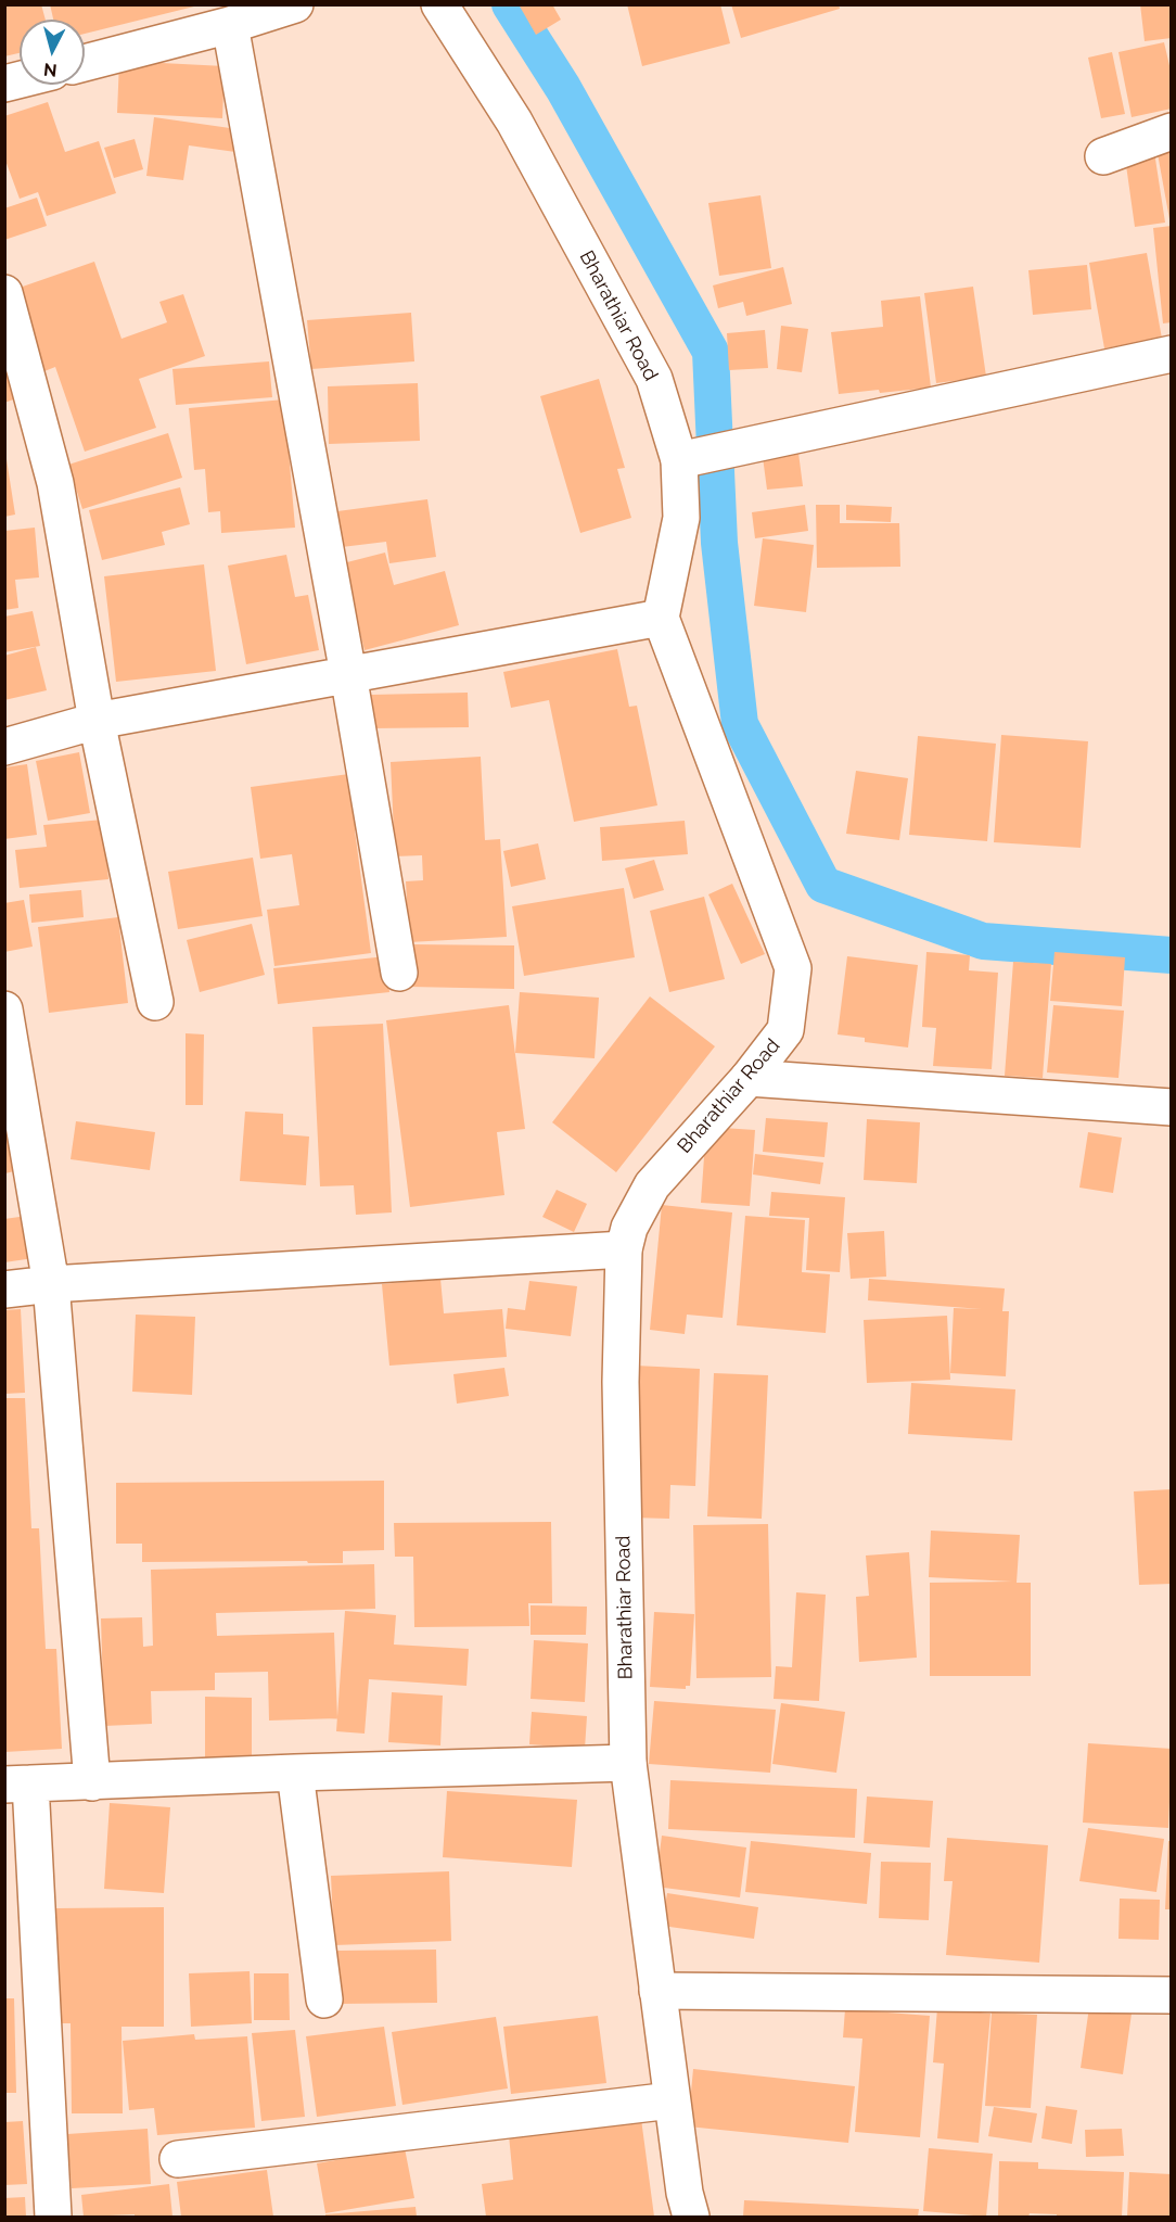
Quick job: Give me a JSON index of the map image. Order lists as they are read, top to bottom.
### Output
{
  "streets": {
    "street": ["Bharathiar Road"]
  },
  "north": "bottom"
}
